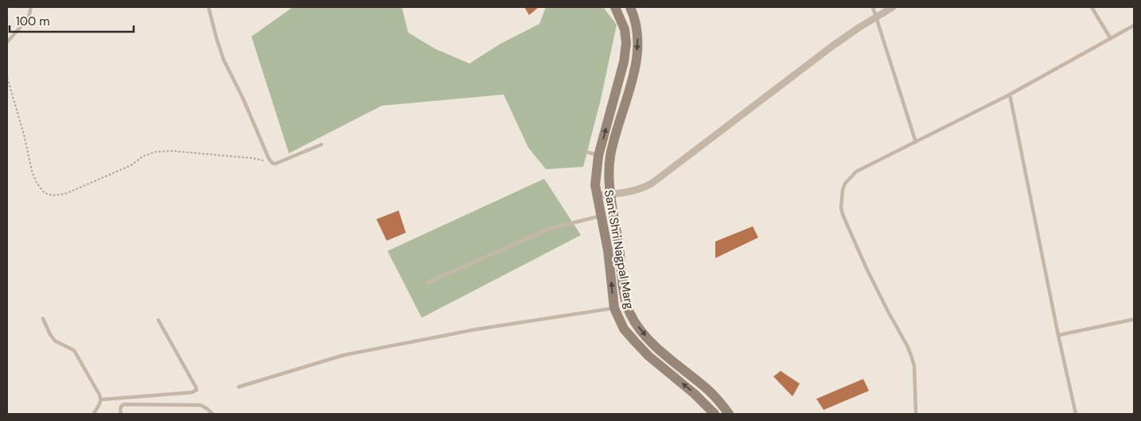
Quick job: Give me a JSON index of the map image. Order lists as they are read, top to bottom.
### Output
{
  "streets": {
    "street": ["Sant Shri Nagpal Marg"]
  },
  "scale_bar": "100 m"
}
